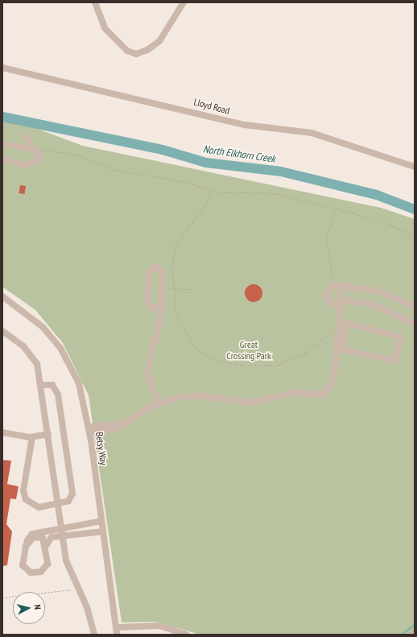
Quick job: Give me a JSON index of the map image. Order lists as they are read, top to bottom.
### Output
{
  "streets": {
    "street": ["Lloyd Road", "Betsy Way"]
  },
  "water": ["North Elkhorn Creek"],
  "parks": ["Great Crossing Park"],
  "north": "right"
}
